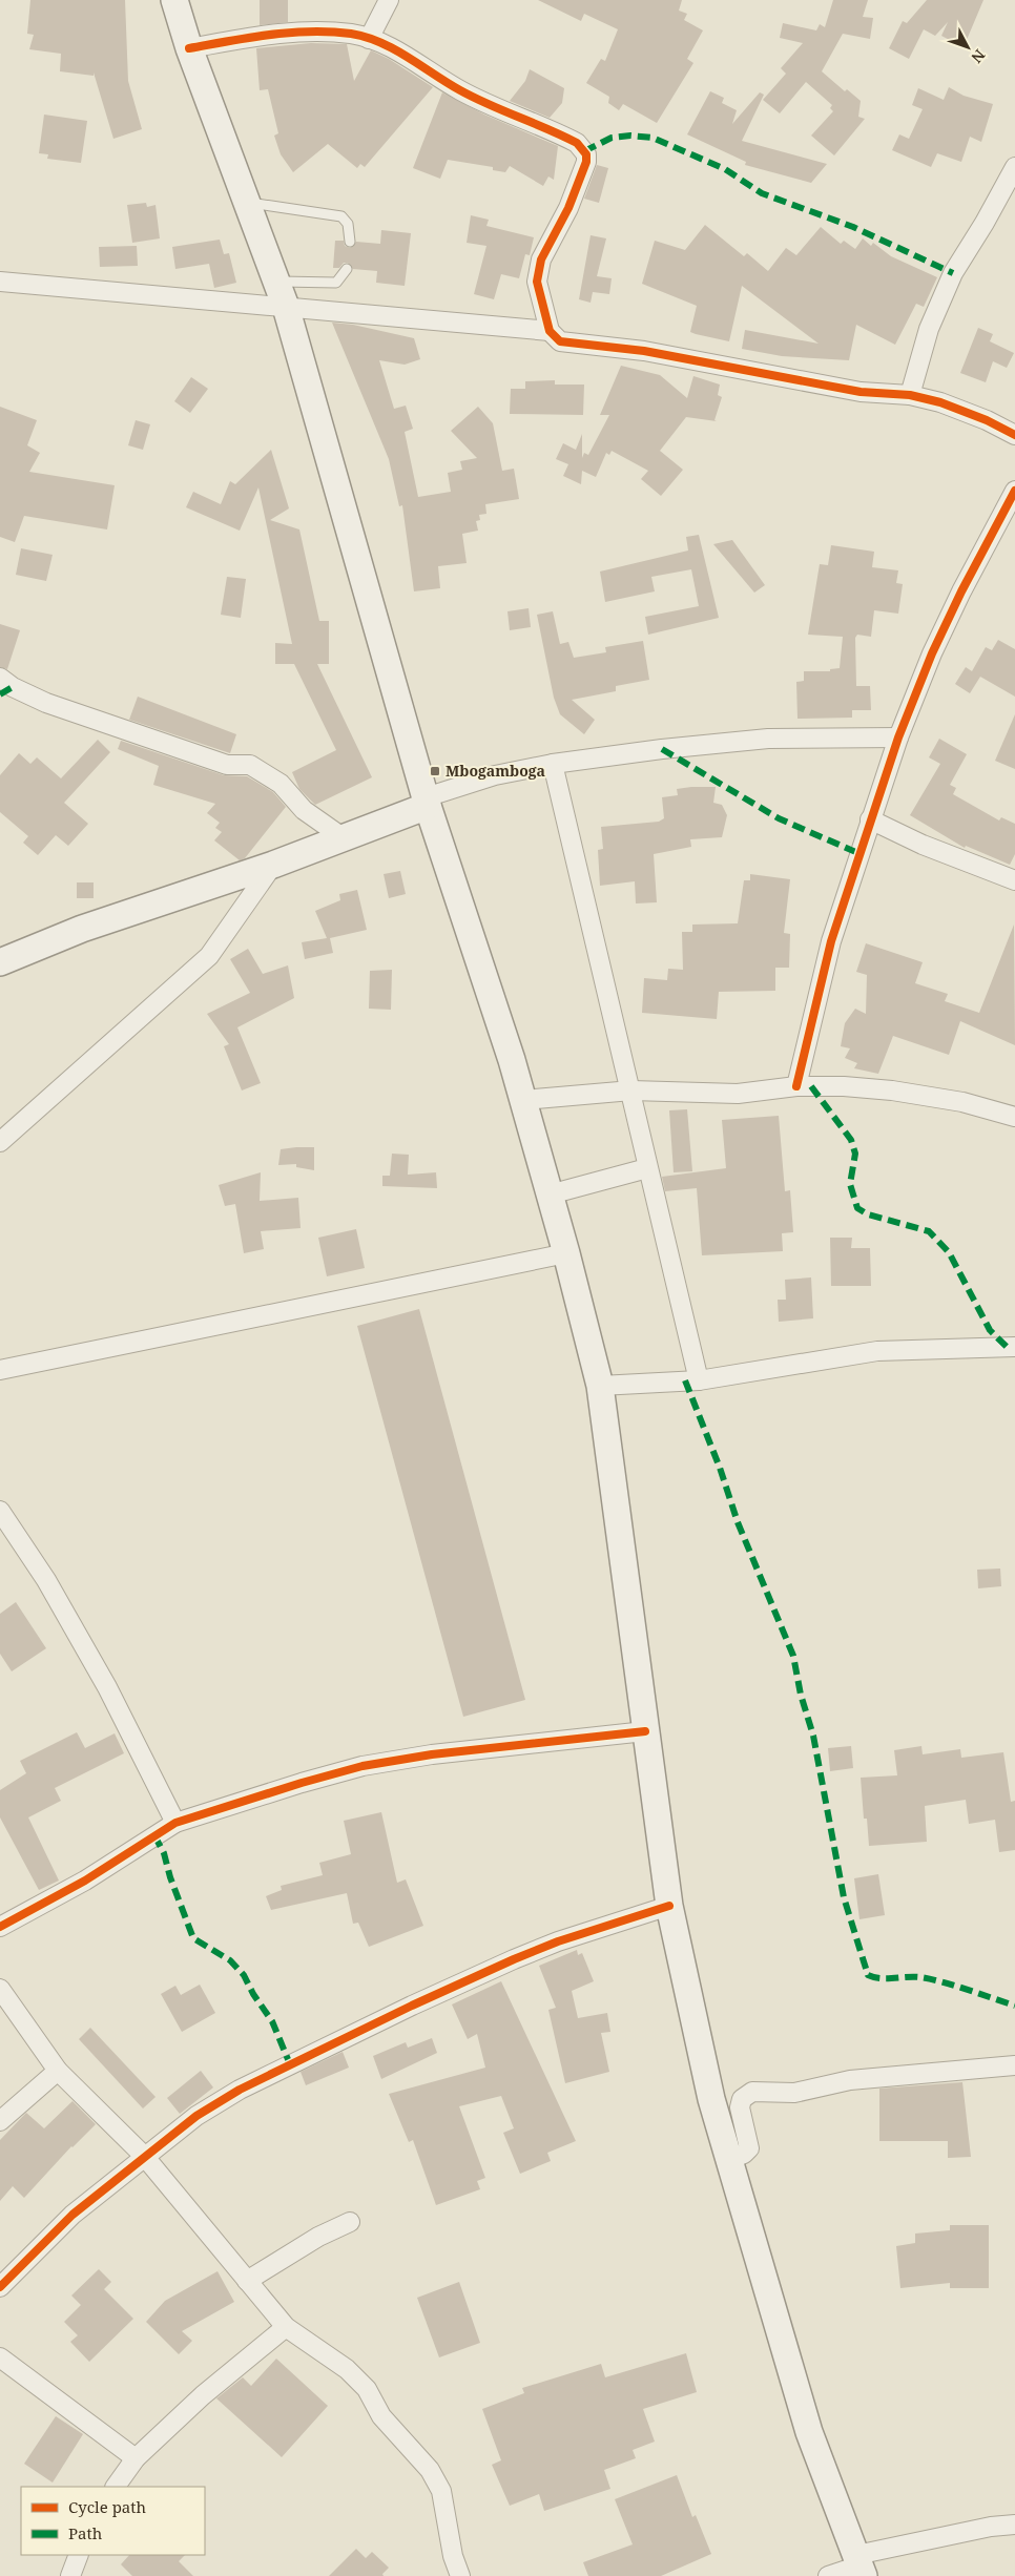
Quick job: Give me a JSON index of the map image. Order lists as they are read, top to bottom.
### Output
{
  "places": {
    "transit": ["Mbogamboga"]
  },
  "legend": ["Cycle path", "Path"],
  "north": "bottom right"
}
